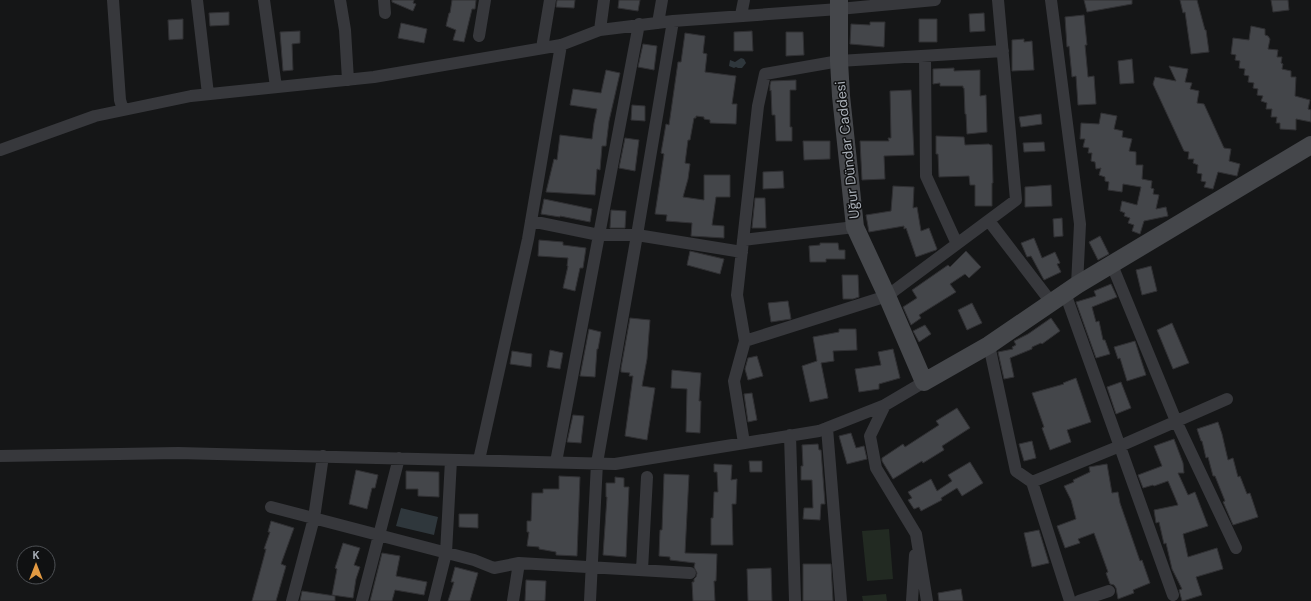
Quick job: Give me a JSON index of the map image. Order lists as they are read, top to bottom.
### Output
{
  "streets": {
    "street": ["Uğur Dündar Caddesi"]
  },
  "north": "top"
}
